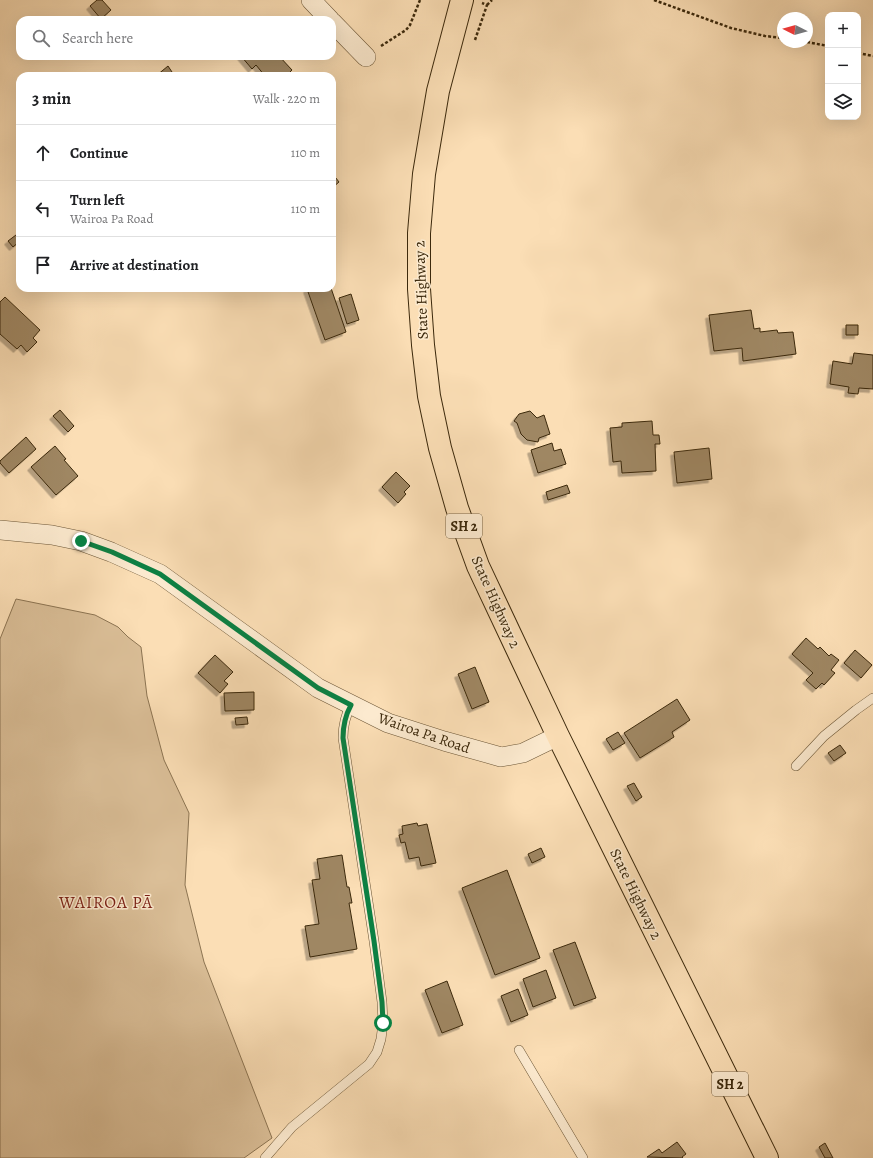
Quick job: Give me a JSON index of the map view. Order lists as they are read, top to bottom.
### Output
{
  "streets": {
    "highway": ["State Highway 2", "SH 2"],
    "street": ["Wairoa Pa Road"]
  },
  "crossings": [
    ["State Highway 2", "Wairoa Pa Road"]
  ],
  "districts": ["WAIROA PĀ"],
  "north": "left",
  "page": {
    "map_buttons": ["+", "−"],
    "search": "Search here",
    "heading": ["3 min", "Walk · 220 m"],
    "list": [
      ["Continue", "110 m"],
      ["Turn left", "Wairoa Pa Road", "110 m"],
      "Arrive at destination"
    ]
  }
}
